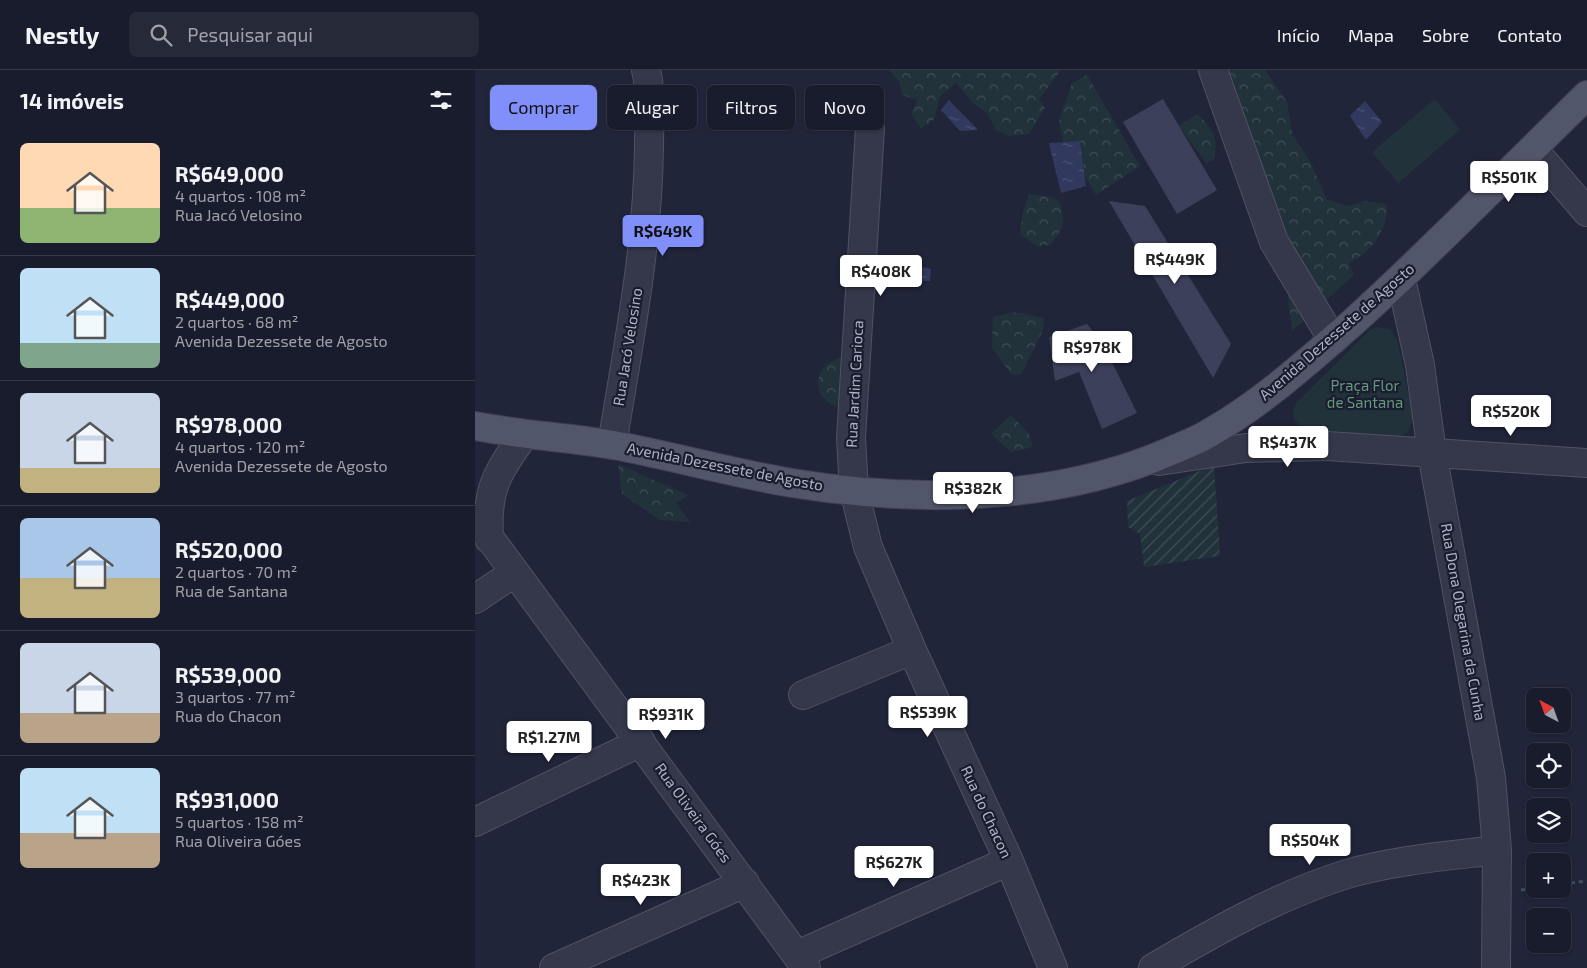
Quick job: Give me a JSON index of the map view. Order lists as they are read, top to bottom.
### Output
{
  "streets": {
    "main road": ["Avenida Dezessete de Agosto"],
    "street": [
      "Rua Jacó Velosino",
      "Rua Jardim Carioca",
      "Rua Dona Olegarina da Cunha",
      "Rua do Chacon",
      "Rua Oliveira Góes"
    ]
  },
  "crossings": [
    ["Avenida Dezessete de Agosto", "Rua Jacó Velosino"],
    ["Avenida Dezessete de Agosto", "Rua Jardim Carioca"],
    ["Avenida Dezessete de Agosto", "Rua Dona Olegarina da Cunha"],
    ["Avenida Dezessete de Agosto", "Rua do Chacon"],
    ["Avenida Dezessete de Agosto", "Rua Oliveira Góes"],
    ["Rua Jardim Carioca", "Rua do Chacon"]
  ],
  "parks": ["Praça Flor de Santana"],
  "north": "top left",
  "page": {
    "header": "Nestly",
    "search": "Pesquisar aqui",
    "nav": [
      "Início",
      "Mapa",
      "Sobre",
      "Contato"
    ],
    "heading": "14 imóveis",
    "chip": [
      "Comprar",
      "Alugar",
      "Filtros",
      "Novo"
    ],
    "list": [
      {
        "name": "R$649,000",
        "note": "4 quartos · 108 m² · Rua Jacó Velosino"
      },
      {
        "name": "R$449,000",
        "note": "2 quartos · 68 m² · Avenida Dezessete de Agosto"
      },
      {
        "name": "R$978,000",
        "note": "4 quartos · 120 m² · Avenida Dezessete de Agosto"
      },
      {
        "name": "R$520,000",
        "note": "2 quartos · 70 m² · Rua de Santana"
      },
      {
        "name": "R$539,000",
        "note": "3 quartos · 77 m² · Rua do Chacon"
      },
      {
        "name": "R$931,000",
        "note": "5 quartos · 158 m² · Rua Oliveira Góes"
      }
    ],
    "price": [
      "R$501K",
      "R$649K",
      "R$449K",
      "R$408K",
      "R$978K",
      "R$520K",
      "R$437K",
      "R$382K",
      "R$539K",
      "R$931K",
      "R$1.27M",
      "R$504K",
      "R$627K",
      "R$423K"
    ],
    "map_buttons": ["+", "−"]
  }
}
